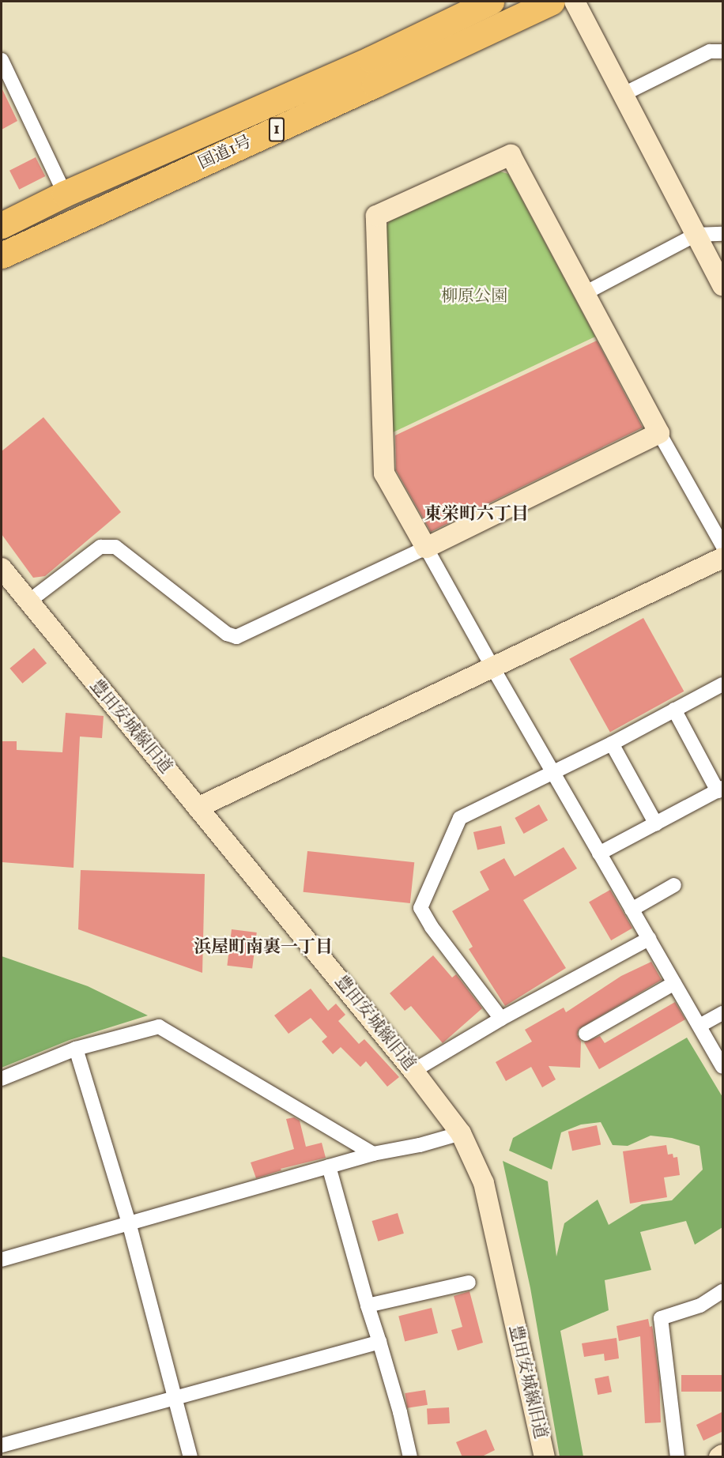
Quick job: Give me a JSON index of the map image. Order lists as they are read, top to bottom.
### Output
{
  "streets": {
    "highway": ["1", "国道1号"],
    "street": ["豊田安城線旧道"]
  },
  "districts": ["東栄町六丁目", "浜屋町南裏一丁目"],
  "parks": ["柳原公園"]
}
